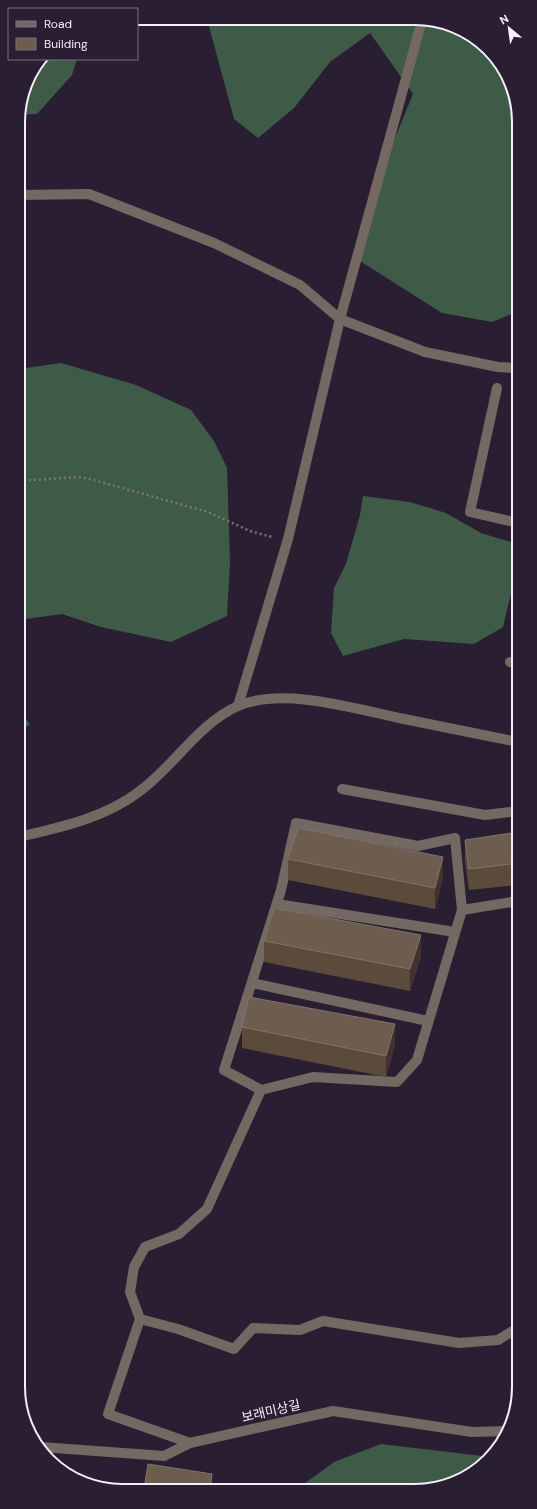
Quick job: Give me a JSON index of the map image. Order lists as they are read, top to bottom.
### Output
{
  "streets": {
    "street": ["보래미상길"]
  },
  "legend": ["Road", "Building"],
  "north": "top left"
}
